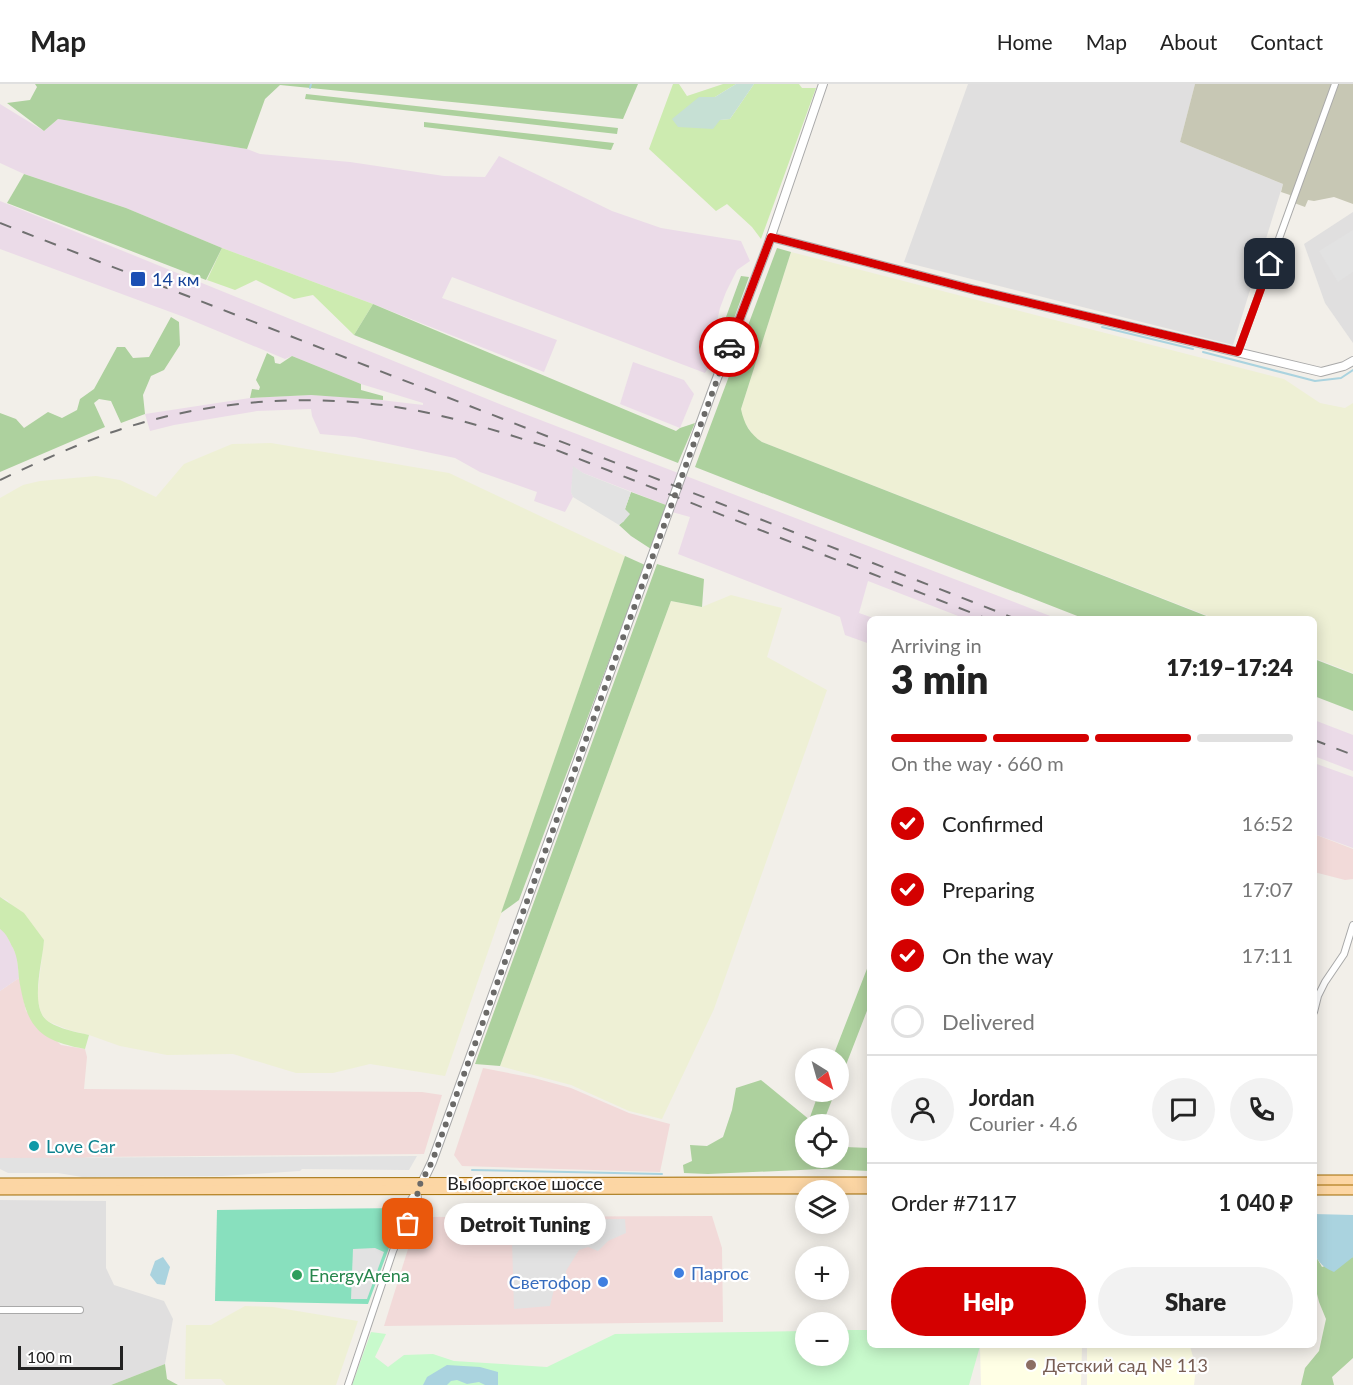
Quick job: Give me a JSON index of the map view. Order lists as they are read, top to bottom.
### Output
{
  "streets": {
    "main road": ["Выборгское шоссе"]
  },
  "places": {
    "transit": ["14 км"],
    "other": [
      "Love Car",
      "Detroit Tuning",
      "Паргос",
      "EnergyArena",
      "Светофор",
      "Детский сад № 113"
    ]
  },
  "scale_bar": "100 m",
  "north": "bottom right",
  "page": {
    "header": "Map",
    "nav": [
      "Home",
      "Map",
      "About",
      "Contact"
    ],
    "heading": ["3 min", "Arriving in", "17:19–17:24"],
    "panel": [
      "Jordan",
      "Courier · 4.6",
      "Order #7117",
      "1 040 ₽"
    ],
    "bar": "On the way · 660 m",
    "list": [
      ["Confirmed", "16:52"],
      ["Preparing", "17:07"],
      ["On the way", "17:11"],
      "Delivered"
    ],
    "map_buttons": ["+", "−"],
    "bubble": "Detroit Tuning",
    "buttons": ["Help", "Share"],
    "scale": "100 m"
  }
}
